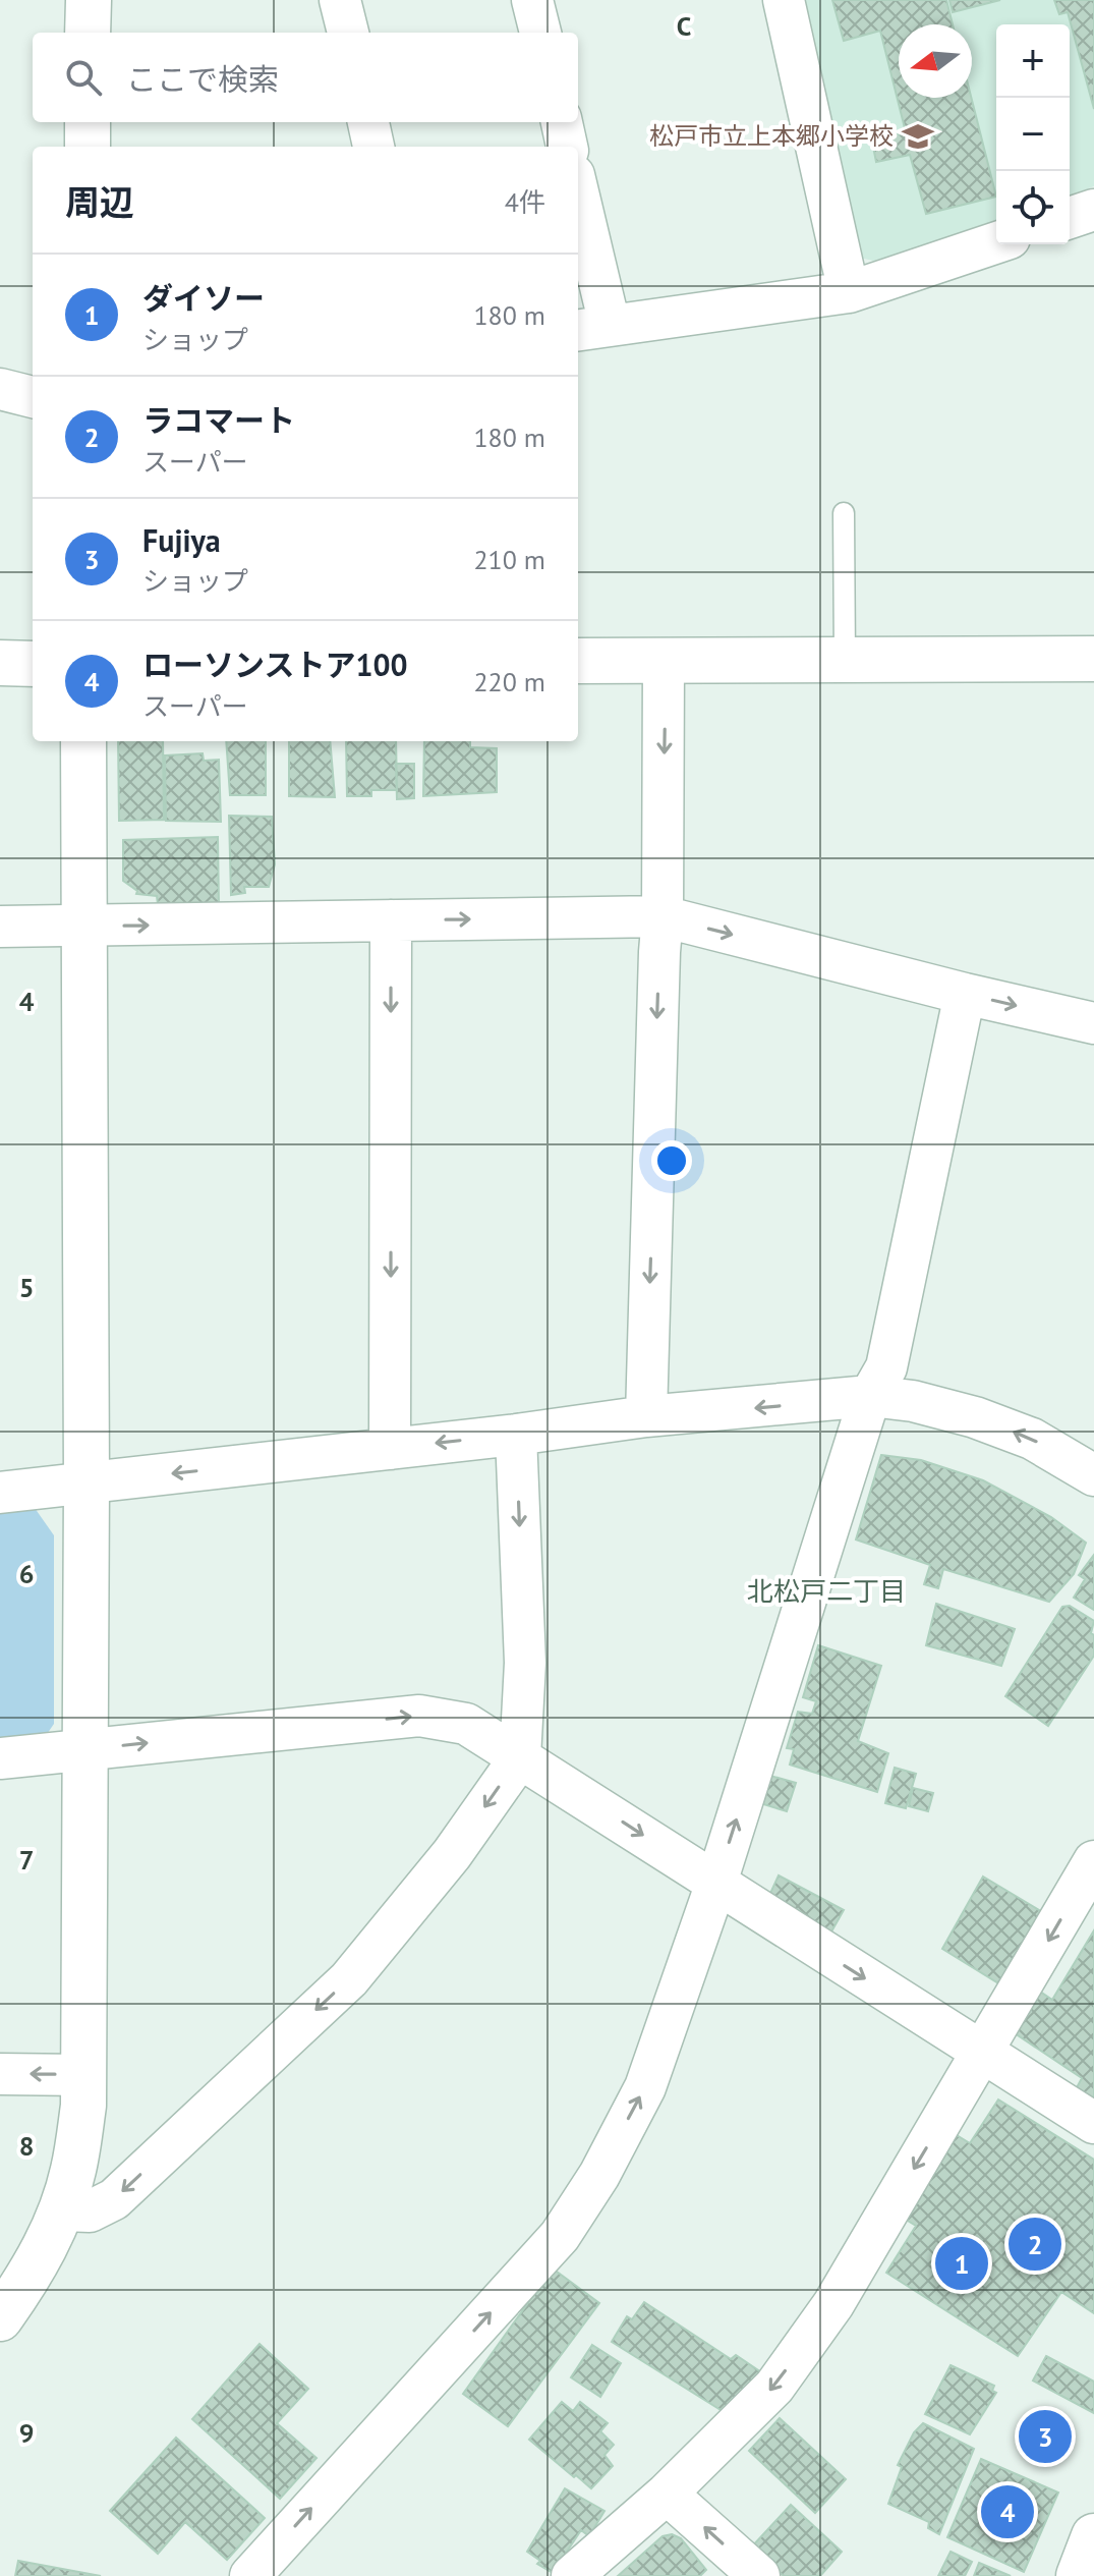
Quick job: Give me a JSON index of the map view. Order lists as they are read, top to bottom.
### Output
{
  "districts": ["北松戸二丁目"],
  "places": {
    "school or university": ["松戸市立上本郷小学校"]
  },
  "north": "left",
  "page": {
    "map_buttons": ["+", "−"],
    "search": "ここで検索",
    "heading": ["周辺", "4件"],
    "list": [
      {
        "mark": "1",
        "name": "ダイソー",
        "note": "ショップ",
        "value": "180 m"
      },
      {
        "mark": "2",
        "name": "ラコマート",
        "note": "スーパー",
        "value": "180 m"
      },
      {
        "mark": "3",
        "name": "Fujiya",
        "note": "ショップ",
        "value": "210 m"
      },
      {
        "mark": "4",
        "name": "ローソンストア100",
        "note": "スーパー",
        "value": "220 m"
      }
    ],
    "pins": [
      "2",
      "1",
      "3",
      "4"
    ]
  },
  "grid": {
    "columns": ["C"],
    "rows": [
      "4",
      "5",
      "6",
      "7",
      "8",
      "9"
    ]
  }
}
